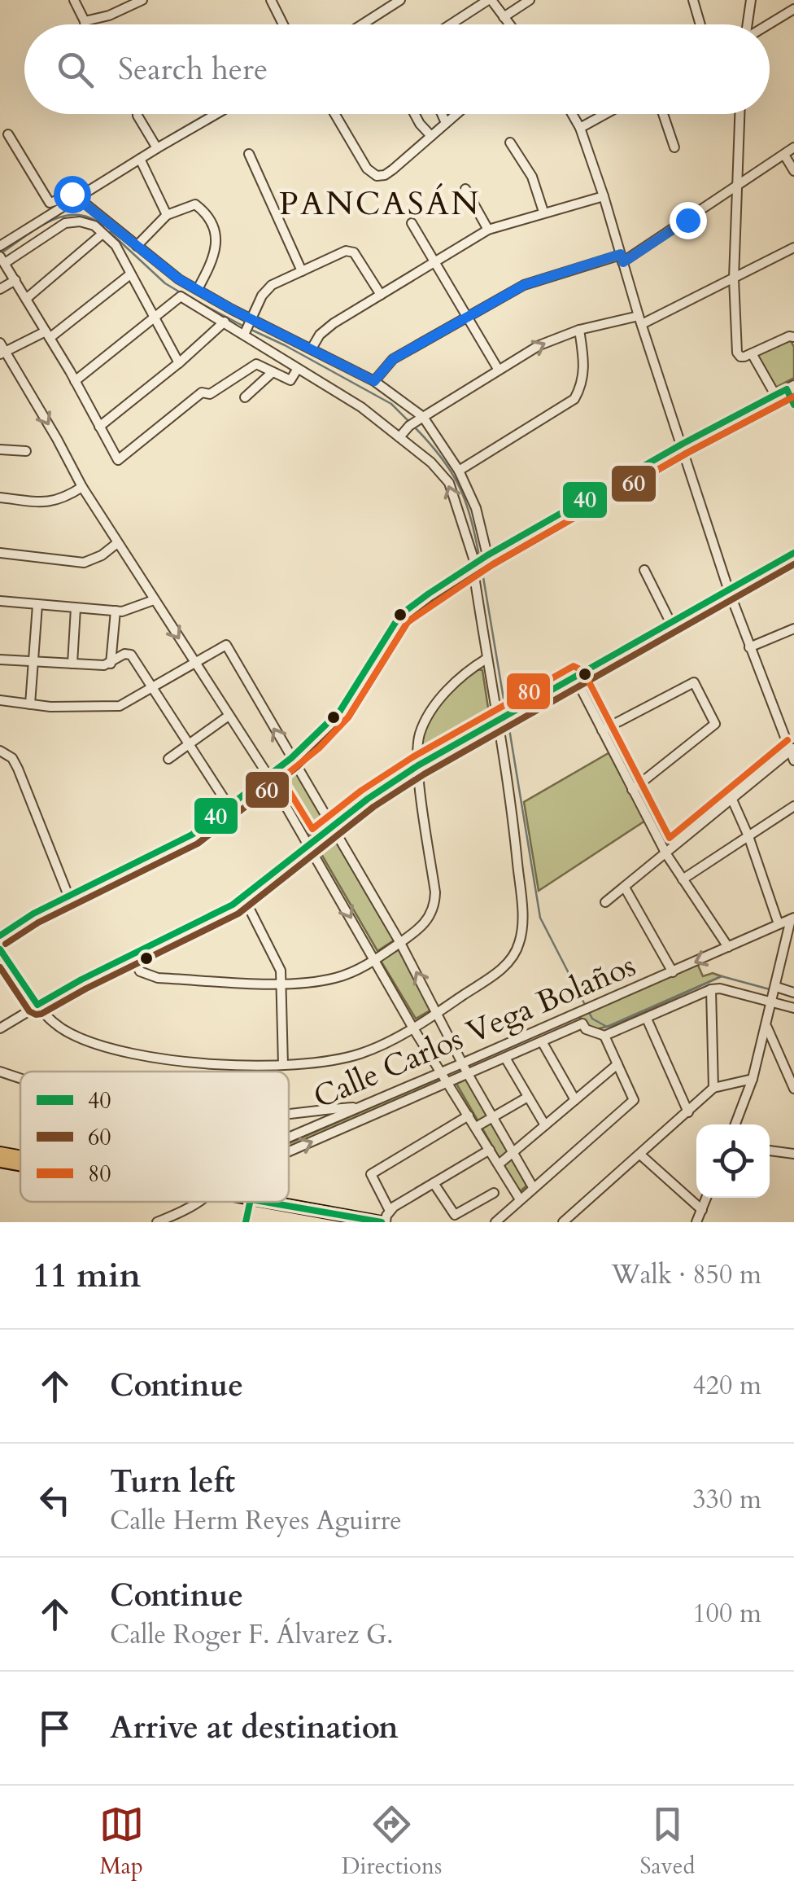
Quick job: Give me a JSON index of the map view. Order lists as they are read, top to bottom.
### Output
{
  "streets": {
    "street": ["Calle Carlos Vega Bolaños"]
  },
  "districts": ["PANCASÁN"],
  "lines": ["transit line 40", "transit line 60", "transit line 80"],
  "legend": ["40", "60", "80"],
  "page": {
    "search": "Search here",
    "heading": ["11 min", "Walk · 850 m"],
    "list": [
      ["Continue", "420 m"],
      ["Turn left", "Calle Herm Reyes Aguirre", "330 m"],
      ["Continue", "Calle Roger F. Álvarez G.", "100 m"],
      "Arrive at destination"
    ],
    "nav": ["Map", "Directions", "Saved"]
  }
}
